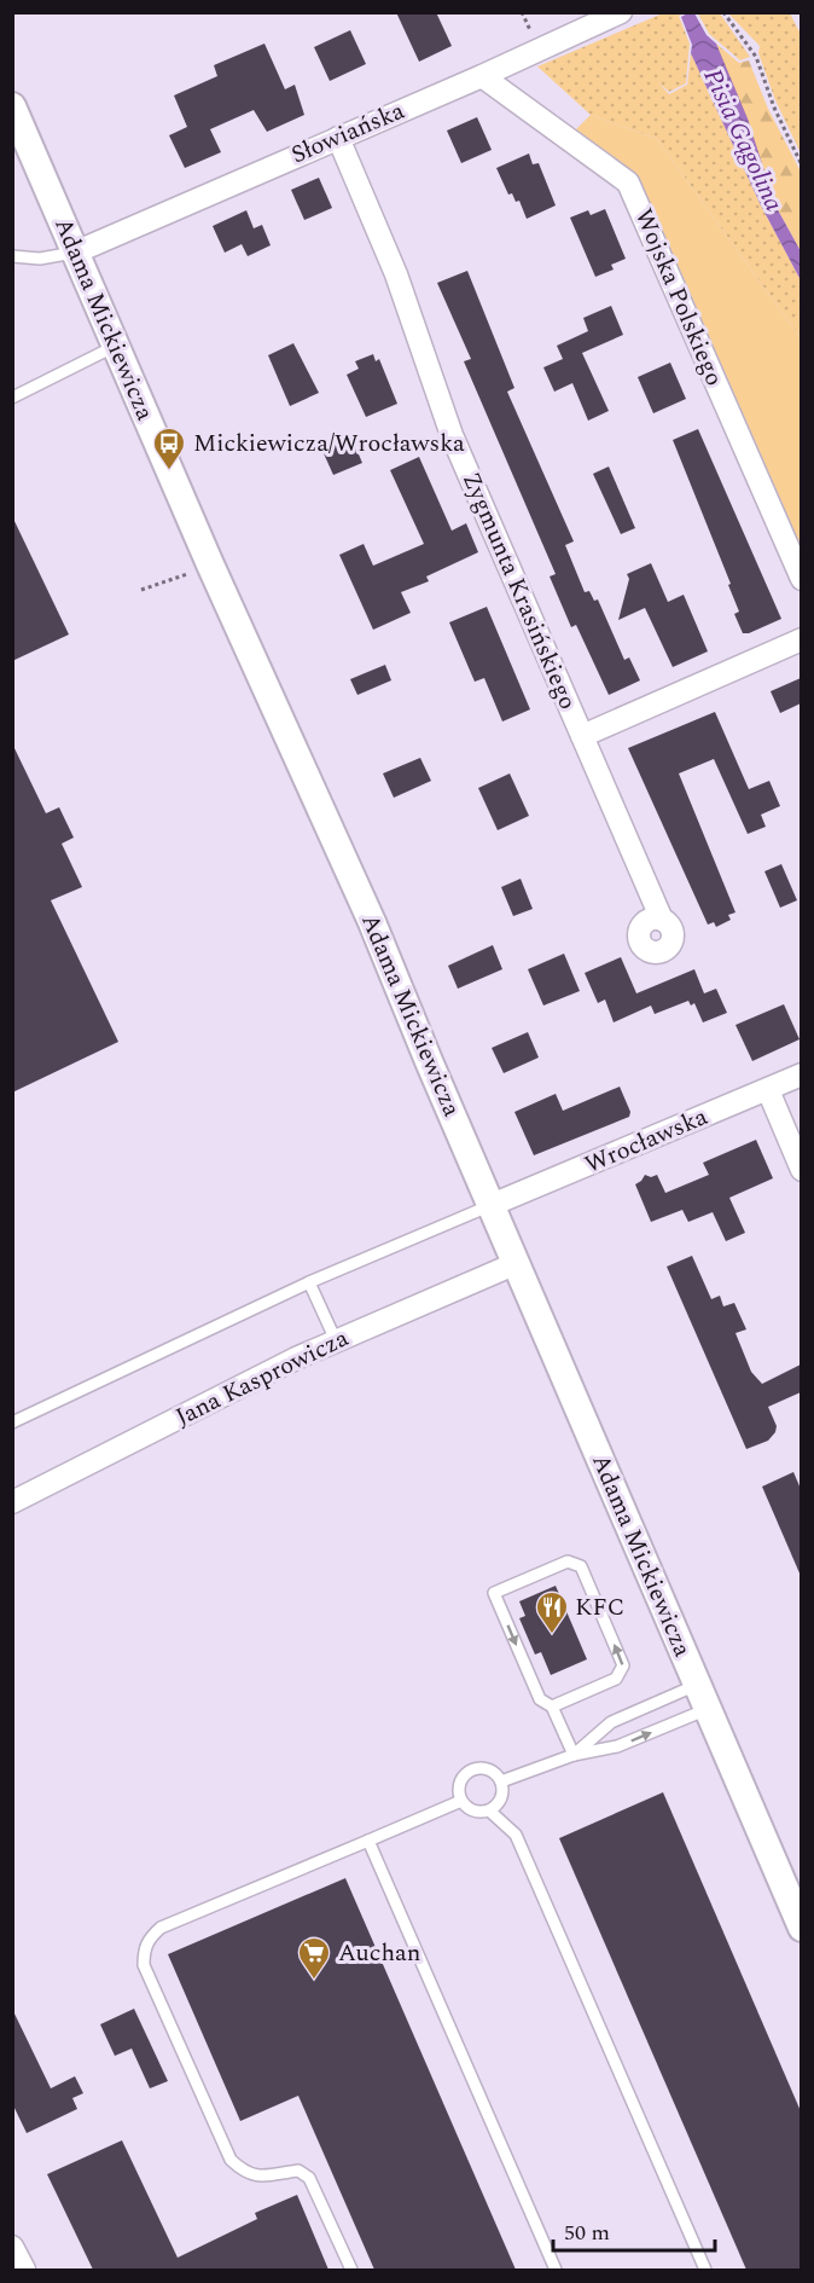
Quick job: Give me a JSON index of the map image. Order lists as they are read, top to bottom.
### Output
{
  "streets": {
    "street": [
      "Słowiańska",
      "Wojska Polskiego",
      "Adama Mickiewicza",
      "Zygmunta Krasińskiego",
      "Wrocławska",
      "Jana Kasprowicza"
    ]
  },
  "crossings": [
    ["Słowiańska", "Wojska Polskiego"],
    ["Słowiańska", "Adama Mickiewicza"],
    ["Słowiańska", "Zygmunta Krasińskiego"],
    ["Adama Mickiewicza", "Wrocławska"],
    ["Adama Mickiewicza", "Jana Kasprowicza"]
  ],
  "water": ["Pisia Gągolina"],
  "places": {
    "bus stop": ["Mickiewicza/Wrocławska"],
    "restaurant": ["KFC"],
    "supermarket": ["Auchan"]
  },
  "scale_bar": "50 m"
}
